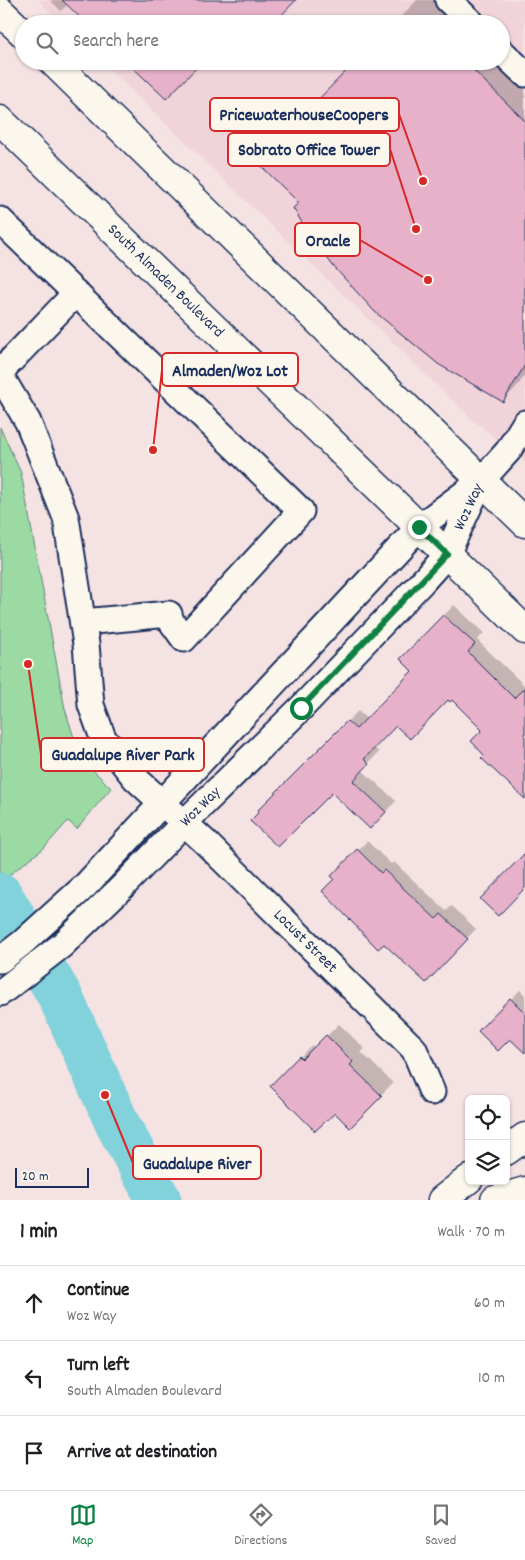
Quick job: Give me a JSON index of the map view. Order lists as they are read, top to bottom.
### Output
{
  "streets": {
    "main road": ["South Almaden Boulevard"],
    "street": ["Woz Way", "Locust Street"]
  },
  "crossings": [
    ["South Almaden Boulevard", "Woz Way"],
    ["Woz Way", "Locust Street"]
  ],
  "places": [
    "PricewaterhouseCoopers",
    "Sobrato Office Tower",
    "Oracle",
    "Almaden/Woz Lot",
    "Guadalupe River Park",
    "Guadalupe River"
  ],
  "scale_bar": "20 m",
  "page": {
    "search": "Search here",
    "scale": "20 m",
    "heading": ["1 min", "Walk · 70 m"],
    "list": [
      ["Continue", "Woz Way", "60 m"],
      ["Turn left", "South Almaden Boulevard", "10 m"],
      "Arrive at destination"
    ],
    "nav": ["Map", "Directions", "Saved"]
  }
}
